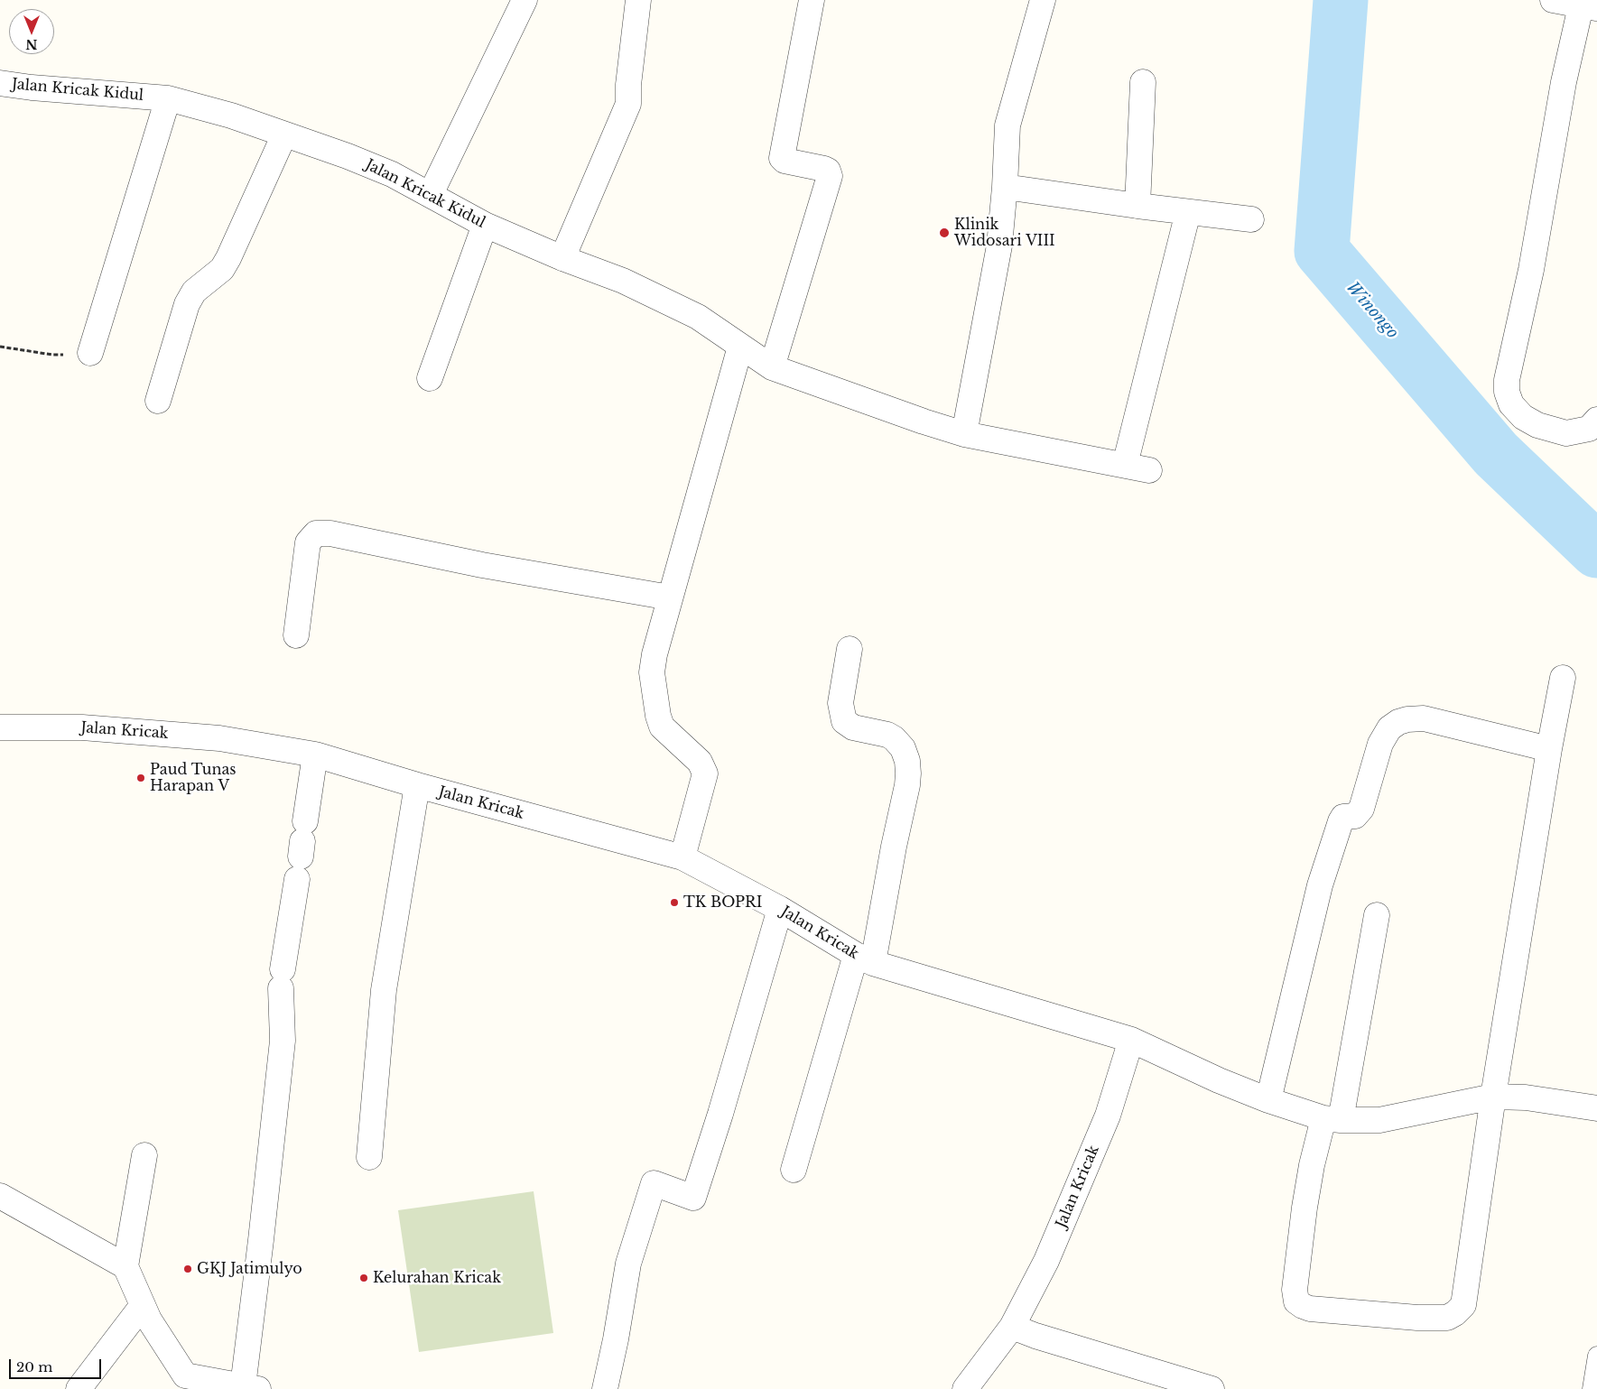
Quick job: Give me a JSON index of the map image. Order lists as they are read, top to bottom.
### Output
{
  "streets": {
    "street": ["Jalan Kricak Kidul", "Jalan Kricak"]
  },
  "water": ["Winongo"],
  "places": [
    "Klinik Widosari VIII",
    "Paud Tunas Harapan V",
    "TK BOPRI",
    "GKJ Jatimulyo",
    "Kelurahan Kricak"
  ],
  "scale_bar": "20 m",
  "north": "bottom"
}
